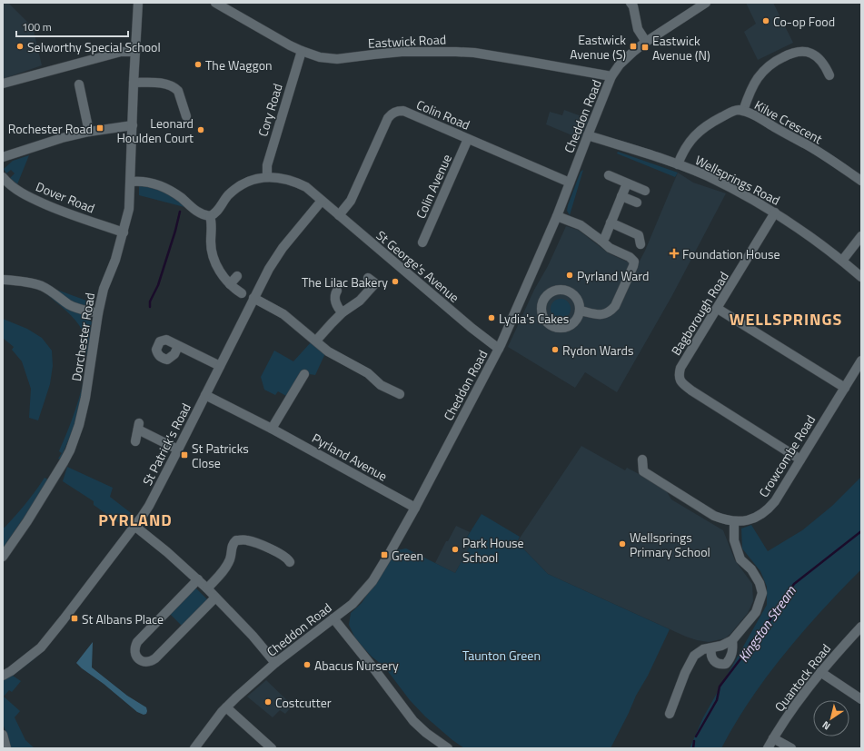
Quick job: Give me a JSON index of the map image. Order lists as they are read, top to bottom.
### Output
{
  "streets": {
    "street": [
      "Eastwick Road",
      "Cory Road",
      "Colin Road",
      "Cheddon Road",
      "Kilve Crescent",
      "Wellsprings Road",
      "Colin Avenue",
      "Dover Road",
      "St George's Avenue",
      "Bagborough Road",
      "Dorchester Road",
      "St Patrick's Road",
      "Crowcombe Road",
      "Pyrland Avenue",
      "Quantock Road"
    ]
  },
  "crossings": [
    ["Eastwick Road", "Cory Road"],
    ["Eastwick Road", "Cheddon Road"],
    ["Cory Road", "St George's Avenue"],
    ["Colin Road", "Cheddon Road"],
    ["Colin Road", "Colin Avenue"],
    ["Colin Road", "St George's Avenue"],
    ["Cheddon Road", "Wellsprings Road"],
    ["Cheddon Road", "St George's Avenue"],
    ["Cheddon Road", "Pyrland Avenue"],
    ["Kilve Crescent", "Wellsprings Road"],
    ["Wellsprings Road", "Bagborough Road"],
    ["Dover Road", "Dorchester Road"],
    ["St George's Avenue", "St Patrick's Road"],
    ["Bagborough Road", "Crowcombe Road"],
    ["St Patrick's Road", "Pyrland Avenue"]
  ],
  "districts": ["WELLSPRINGS", "PYRLAND"],
  "water": ["Kingston Stream"],
  "parks": ["Taunton Green"],
  "places": {
    "other": [
      "Co-op Food",
      "Selworthy Special School",
      "The Waggon",
      "Leonard Houlden Court",
      "Pyrland Ward",
      "The Lilac Bakery",
      "Lydia's Cakes",
      "Rydon Wards",
      "Wellsprings Primary School",
      "Park House School",
      "Abacus Nursery",
      "Costcutter"
    ],
    "transit": [
      "Eastwick Avenue (S)",
      "Eastwick Avenue (N)",
      "Rochester Road",
      "St Patricks Close",
      "Green",
      "St Albans Place"
    ],
    "health": ["Foundation House"]
  },
  "scale_bar": "100 m",
  "north": "bottom left"
}
